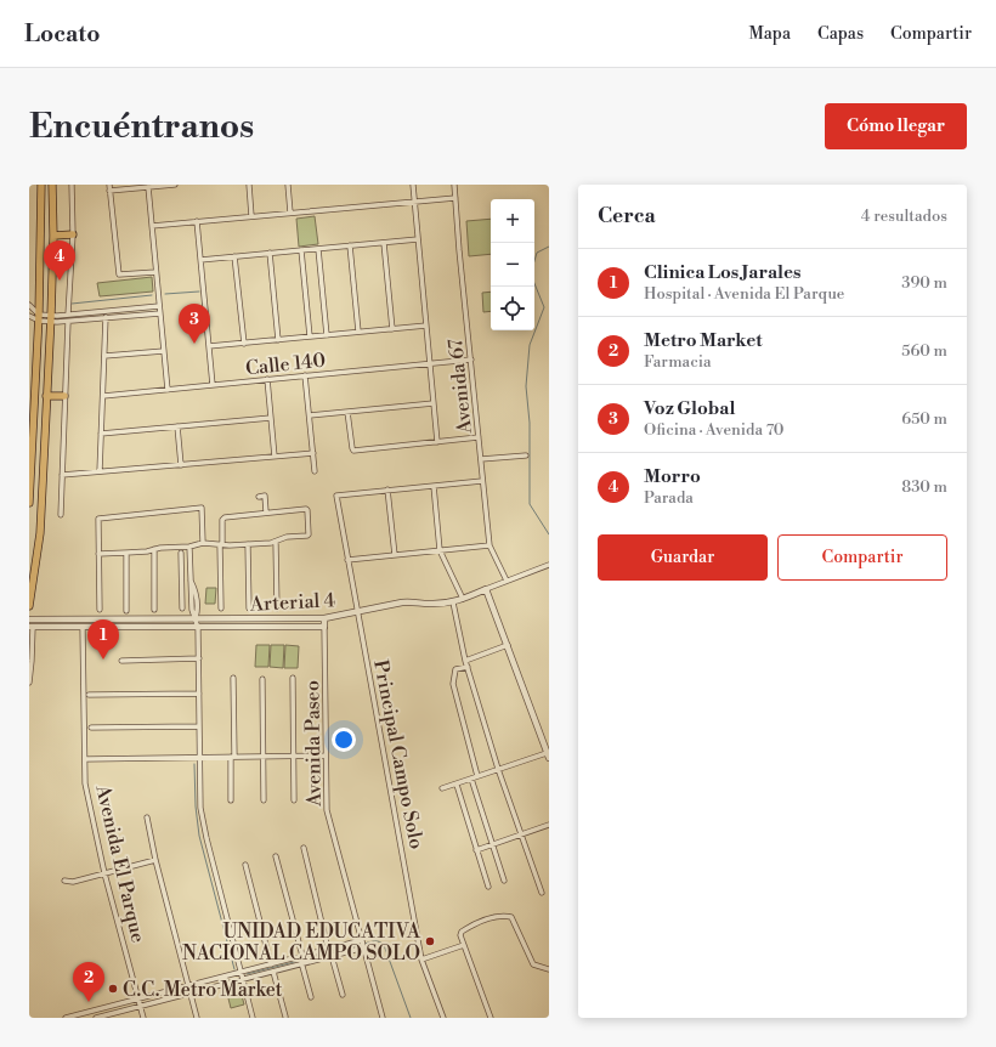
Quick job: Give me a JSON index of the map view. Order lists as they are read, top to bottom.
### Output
{
  "streets": {
    "street": [
      "Calle 140",
      "Avenida 67",
      "Arterial 4",
      "Avenida Paseo",
      "Principal Campo Solo",
      "Avenida El Parque"
    ]
  },
  "crossings": [
    ["Calle 140", "Avenida 67"],
    ["Avenida 67", "Arterial 4"],
    ["Arterial 4", "Avenida Paseo"],
    ["Arterial 4", "Principal Campo Solo"],
    ["Arterial 4", "Avenida El Parque"]
  ],
  "places": ["UNIDAD EDUCATIVA NACIONAL CAMPO SOLO", "C.C. Metro Market"],
  "page": {
    "header": "Locato",
    "nav": ["Mapa", "Capas", "Compartir"],
    "buttons": [
      "Cómo llegar",
      ["Guardar", "Compartir"]
    ],
    "title": "Encuéntranos",
    "heading": ["Cerca", "4 resultados"],
    "map_buttons": ["+", "−"],
    "pins": [
      "4",
      "3",
      "1",
      "2"
    ],
    "list": [
      {
        "mark": "1",
        "name": "Clinica Los Jarales",
        "note": "Hospital · Avenida El Parque",
        "value": "390 m"
      },
      {
        "mark": "2",
        "name": "Metro Market",
        "note": "Farmacia",
        "value": "560 m"
      },
      {
        "mark": "3",
        "name": "Voz Global",
        "note": "Oficina · Avenida 70",
        "value": "650 m"
      },
      {
        "mark": "4",
        "name": "Morro",
        "note": "Parada",
        "value": "830 m"
      }
    ]
  }
}
